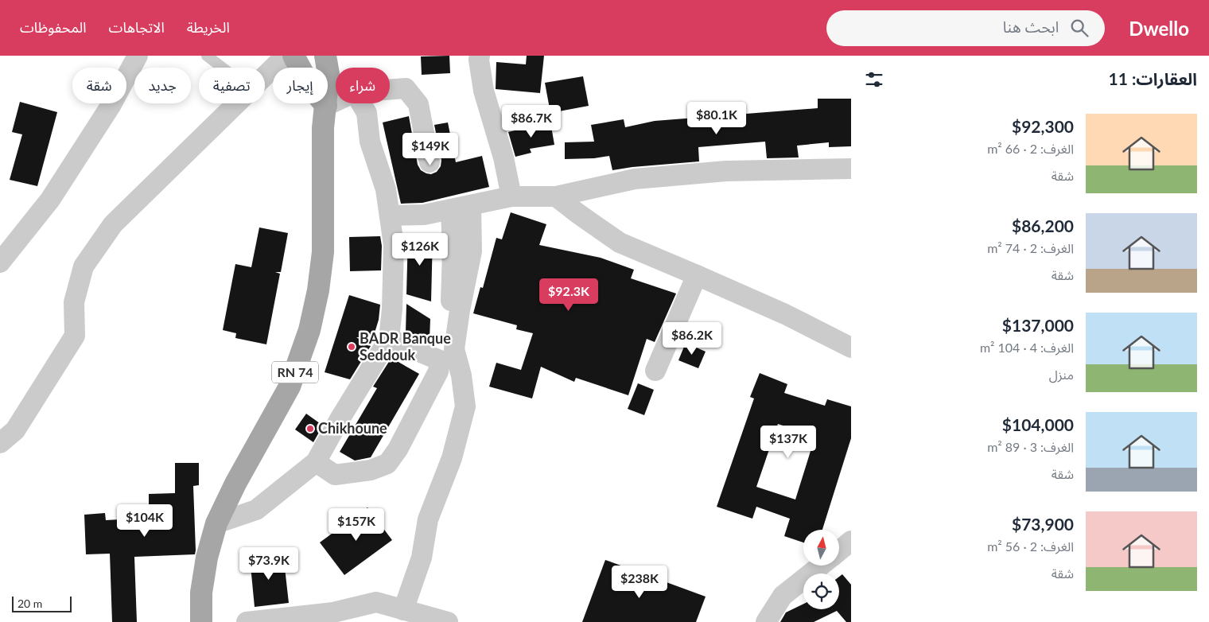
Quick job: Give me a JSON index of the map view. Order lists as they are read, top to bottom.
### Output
{
  "streets": {
    "main road": ["RN 74"]
  },
  "places": ["BADR Banque Seddouk", "Chikhoune"],
  "scale_bar": "20 m",
  "north": "top",
  "page": {
    "header": "Dwello",
    "search": "ابحث هنا",
    "nav": ["الخريطة", "الاتجاهات", "المحفوظات"],
    "heading": "العقارات: 11",
    "chip": [
      "شراء",
      "إيجار",
      "تصفية",
      "جديد",
      "شقة"
    ],
    "price": [
      "$80.1K",
      "$86.7K",
      "$149K",
      "$126K",
      "$92.3K",
      "$86.2K",
      "$137K",
      "$104K",
      "$157K",
      "$73.9K",
      "$238K"
    ],
    "list": [
      {
        "name": "$92,300",
        "note": "الغرف: 2 · 66 m² · شقة"
      },
      {
        "name": "$86,200",
        "note": "الغرف: 2 · 74 m² · شقة"
      },
      {
        "name": "$137,000",
        "note": "الغرف: 4 · 104 m² · منزل"
      },
      {
        "name": "$104,000",
        "note": "الغرف: 3 · 89 m² · شقة"
      },
      {
        "name": "$73,900",
        "note": "الغرف: 2 · 56 m² · شقة"
      }
    ],
    "scale": "20 m"
  }
}
